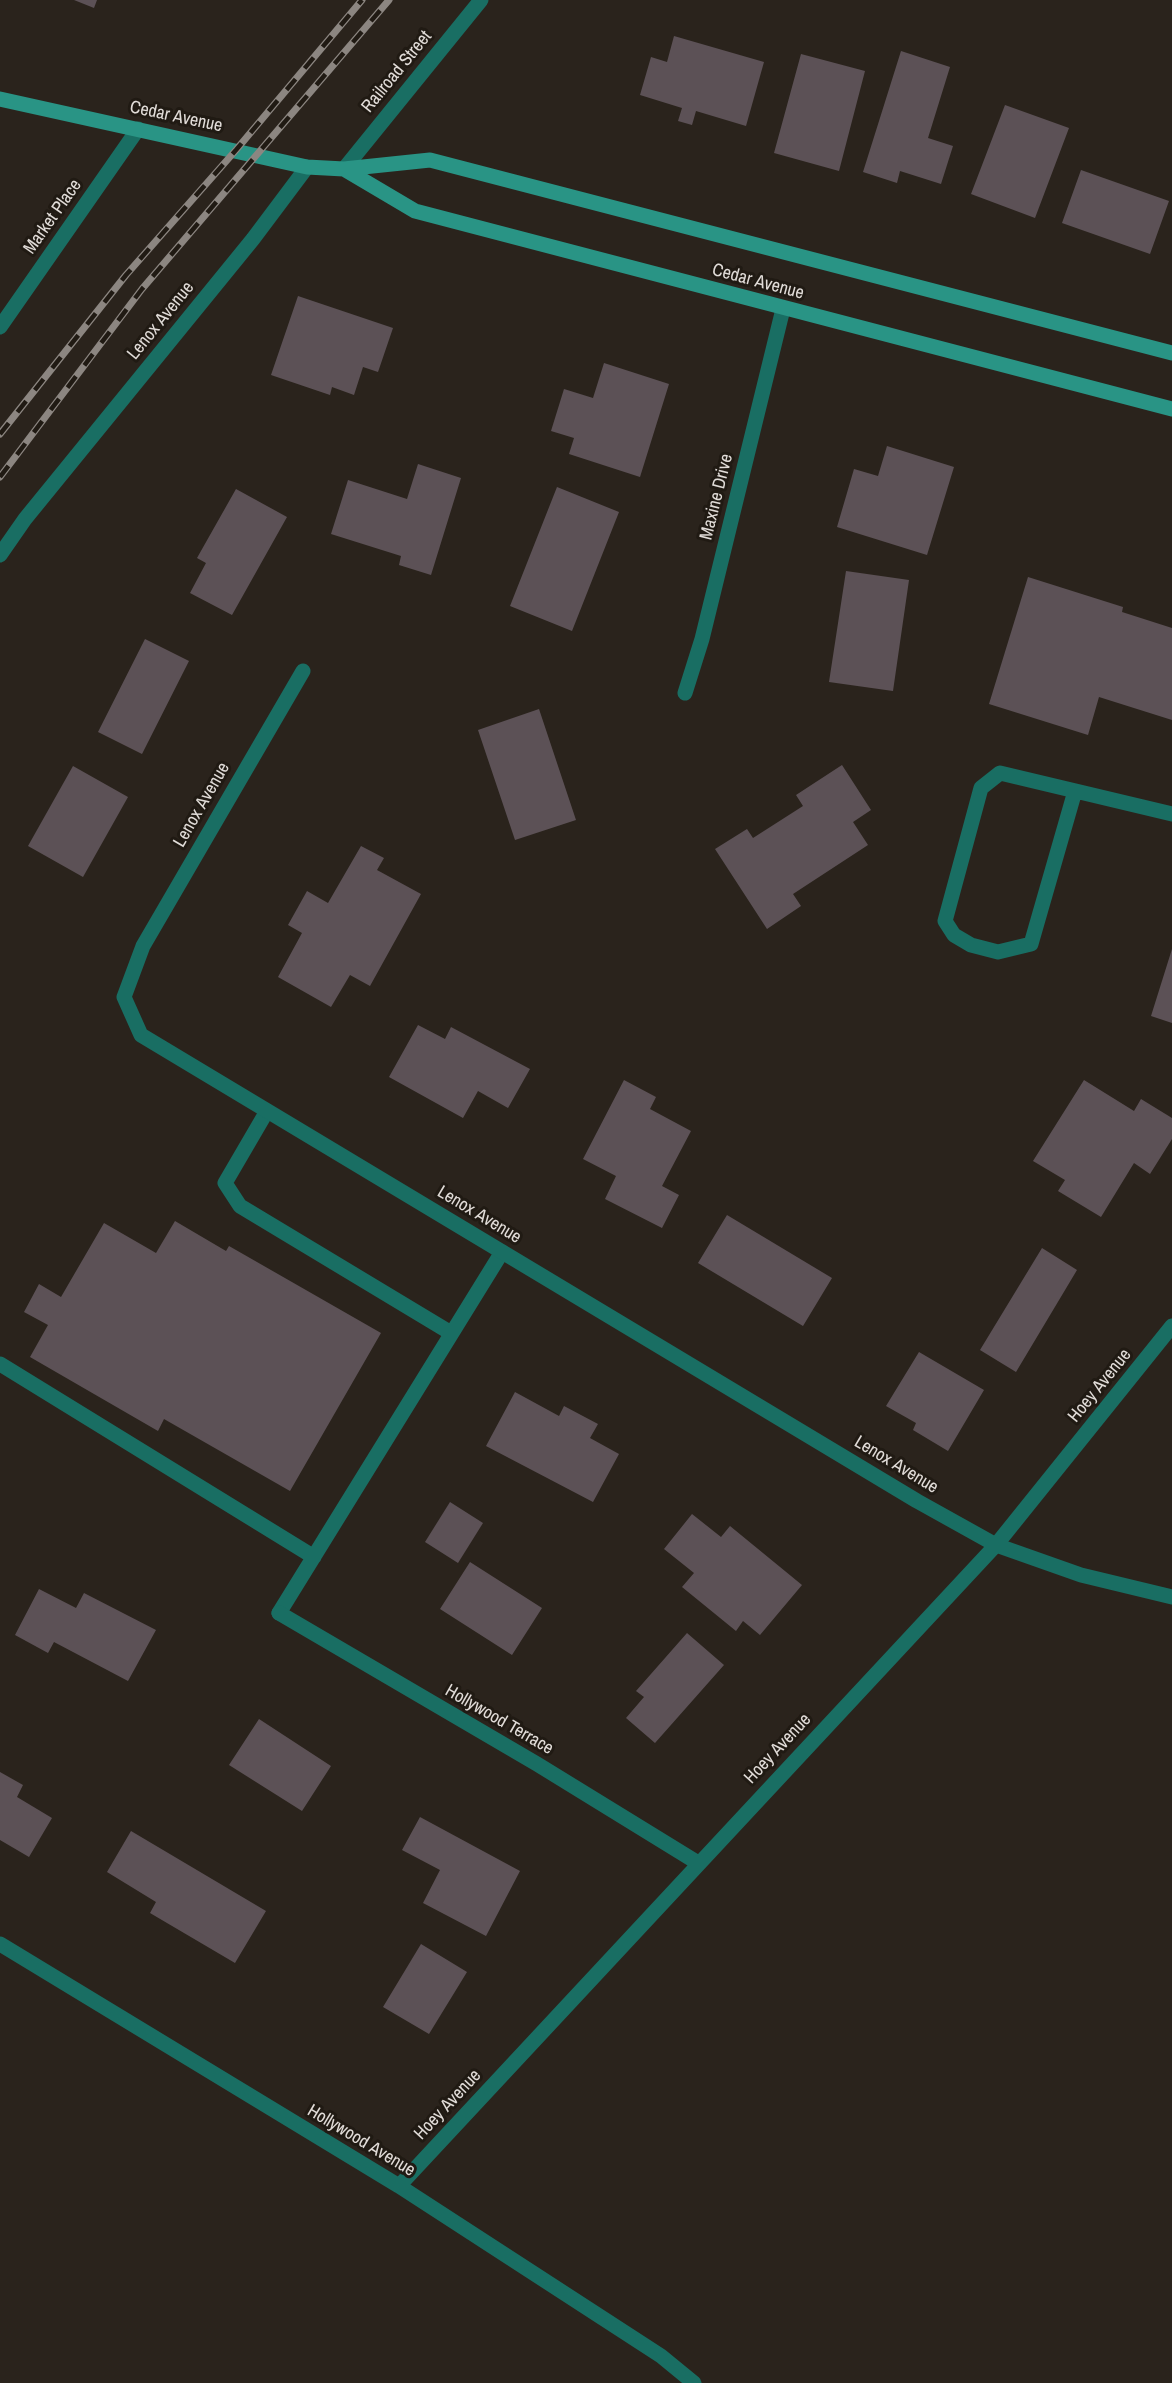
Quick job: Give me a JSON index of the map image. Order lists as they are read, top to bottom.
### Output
{
  "streets": {
    "main road": ["Cedar Avenue"],
    "street": [
      "Railroad Street",
      "Market Place",
      "Lenox Avenue",
      "Maxine Drive",
      "Hoey Avenue",
      "Hollywood Terrace",
      "Hollywood Avenue"
    ]
  },
  "crossings": [
    ["Railroad Street", "Cedar Avenue"],
    ["Cedar Avenue", "Market Place"],
    ["Cedar Avenue", "Lenox Avenue"],
    ["Cedar Avenue", "Maxine Drive"],
    ["Lenox Avenue", "Hoey Avenue"],
    ["Hoey Avenue", "Hollywood Terrace"],
    ["Hoey Avenue", "Hollywood Avenue"]
  ]
}
